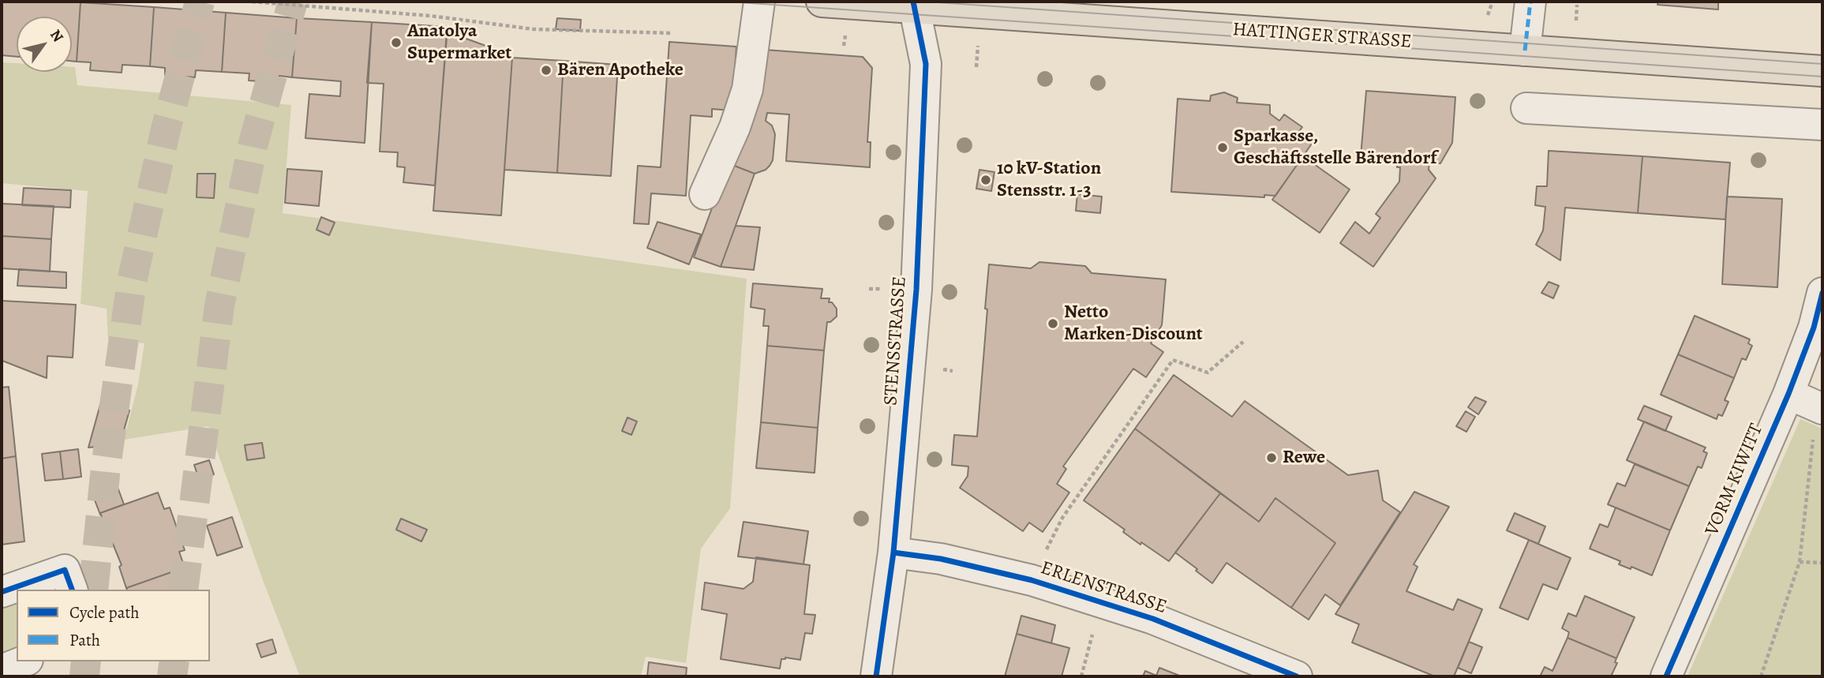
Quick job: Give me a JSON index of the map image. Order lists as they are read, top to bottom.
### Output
{
  "streets": {
    "main road": ["HATTINGER STRASSE"],
    "street": ["STENSSTRASSE", "VORM KIWITT", "ERLENSTRASSE"]
  },
  "crossings": [
    ["HATTINGER STRASSE", "STENSSTRASSE"],
    ["STENSSTRASSE", "ERLENSTRASSE"]
  ],
  "places": [
    "Anatolya Supermarket",
    "Bären Apotheke",
    "Sparkasse, Geschäftsstelle Bärendorf",
    "10 kV-Station Stensstr. 1-3",
    "Netto Marken-Discount",
    "Rewe"
  ],
  "legend": ["Cycle path", "Path"],
  "north": "top right"
}
